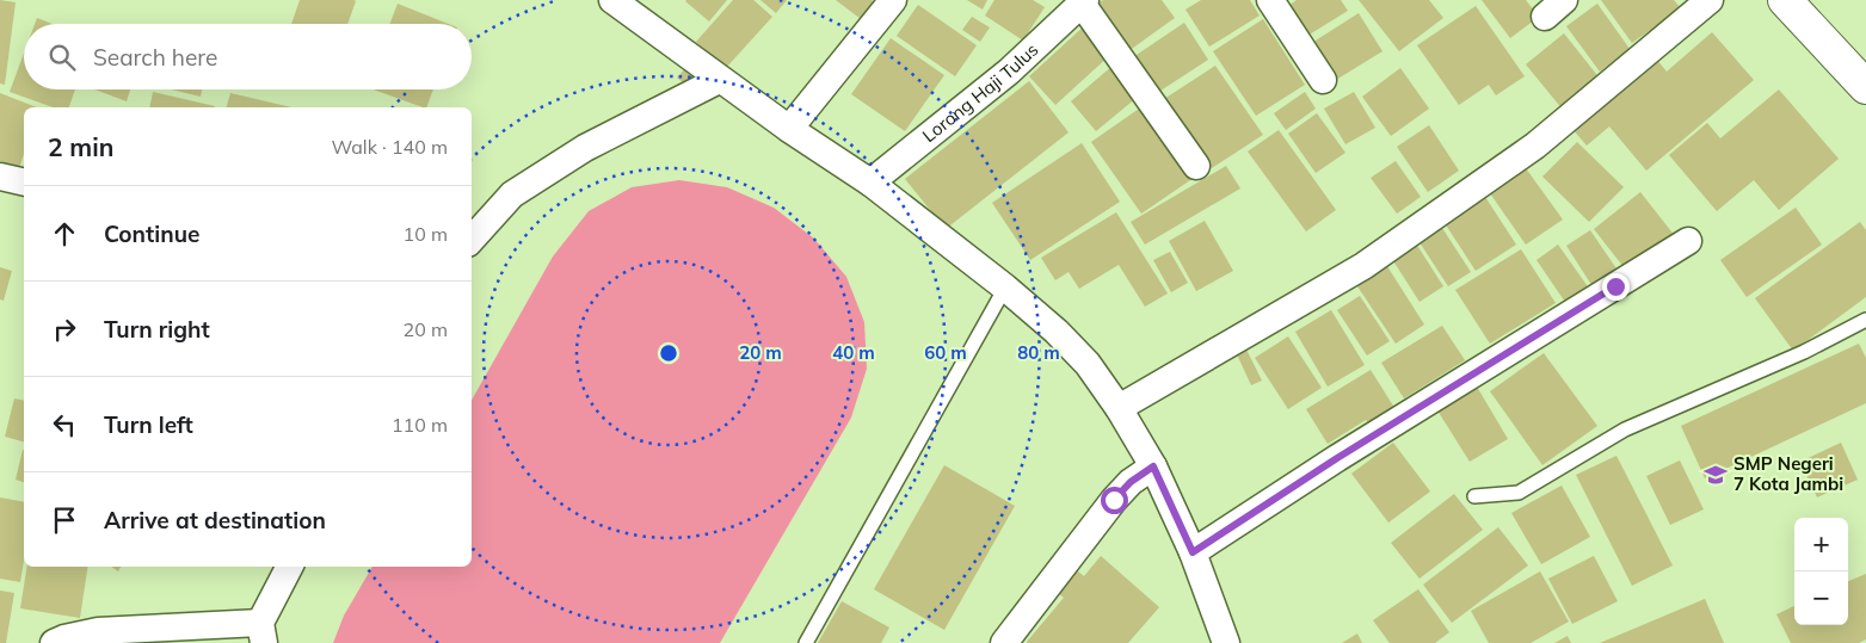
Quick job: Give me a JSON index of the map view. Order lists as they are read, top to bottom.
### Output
{
  "streets": {
    "street": ["Lorong Haji Tulus"]
  },
  "places": {
    "school or university": ["SMP Negeri 7 Kota Jambi"]
  },
  "page": {
    "search": "Search here",
    "heading": ["2 min", "Walk · 140 m"],
    "list": [
      ["Continue", "10 m"],
      ["Turn right", "20 m"],
      ["Turn left", "110 m"],
      "Arrive at destination"
    ],
    "map_buttons": ["+", "−"]
  },
  "rings": [
    "20 m",
    "40 m",
    "60 m",
    "80 m"
  ]
}
